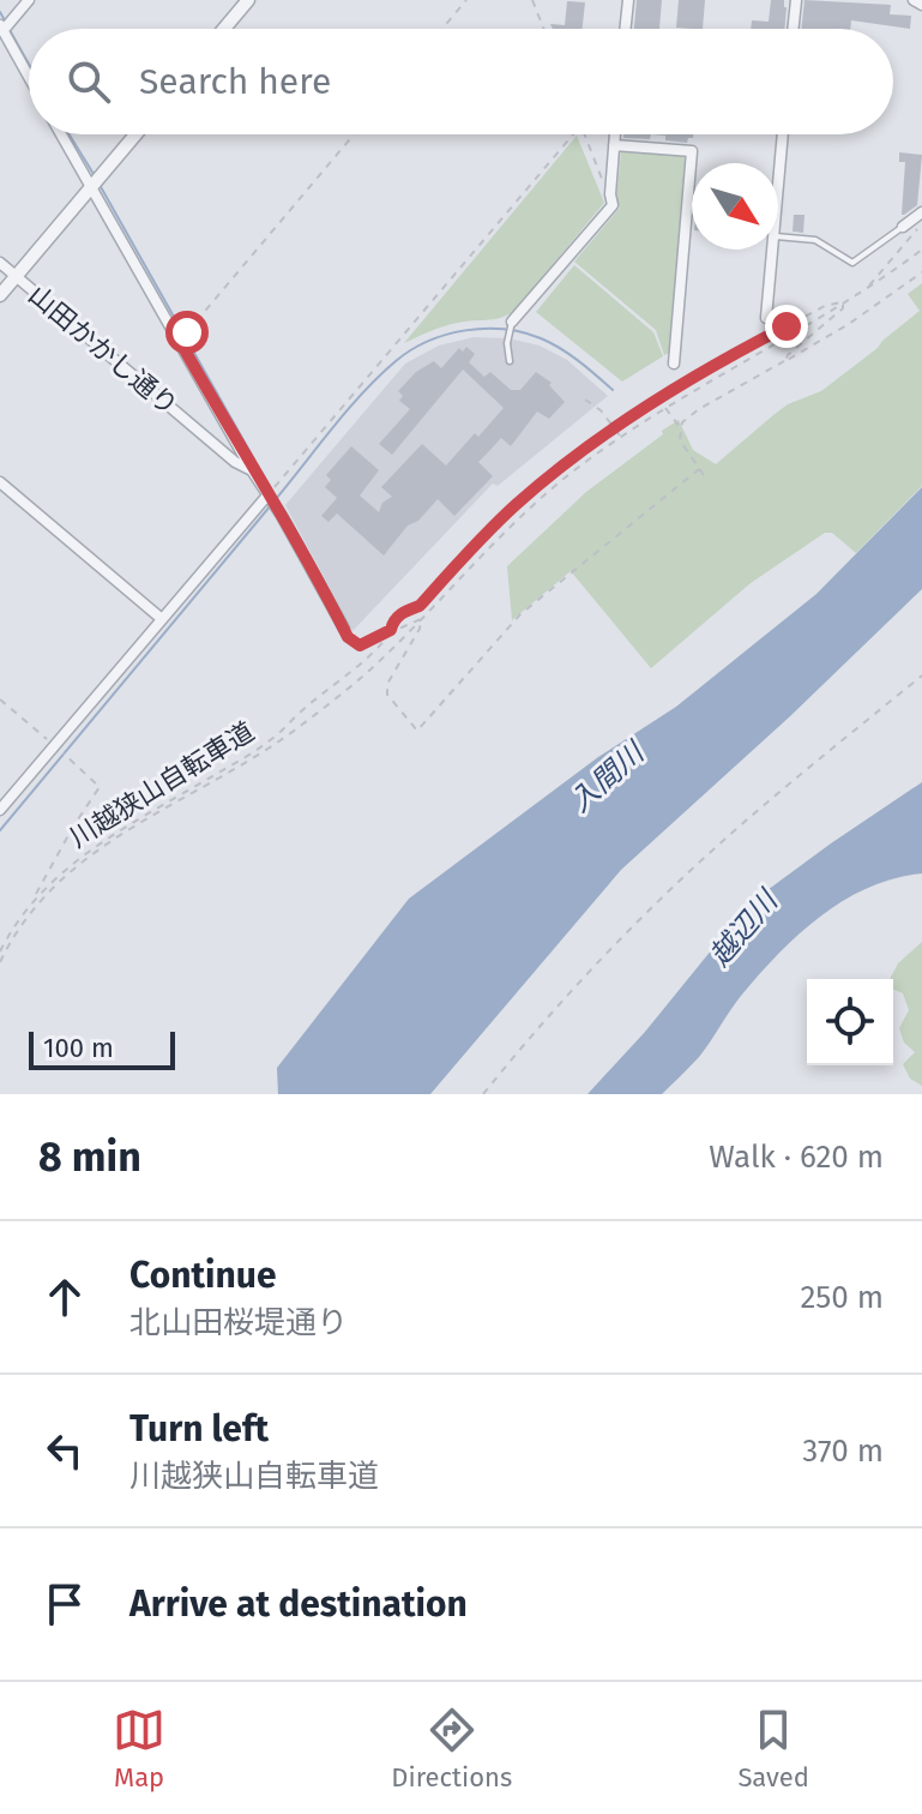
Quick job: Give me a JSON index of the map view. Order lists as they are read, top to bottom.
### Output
{
  "streets": {
    "street": ["山田かかし通り"],
    "path": ["川越狭山自転車道"]
  },
  "water": ["入間川", "越辺川"],
  "scale_bar": "100 m",
  "north": "bottom right",
  "page": {
    "search": "Search here",
    "scale": "100 m",
    "heading": ["8 min", "Walk · 620 m"],
    "list": [
      ["Continue", "北山田桜堤通り", "250 m"],
      ["Turn left", "川越狭山自転車道", "370 m"],
      "Arrive at destination"
    ],
    "nav": ["Map", "Directions", "Saved"]
  }
}
